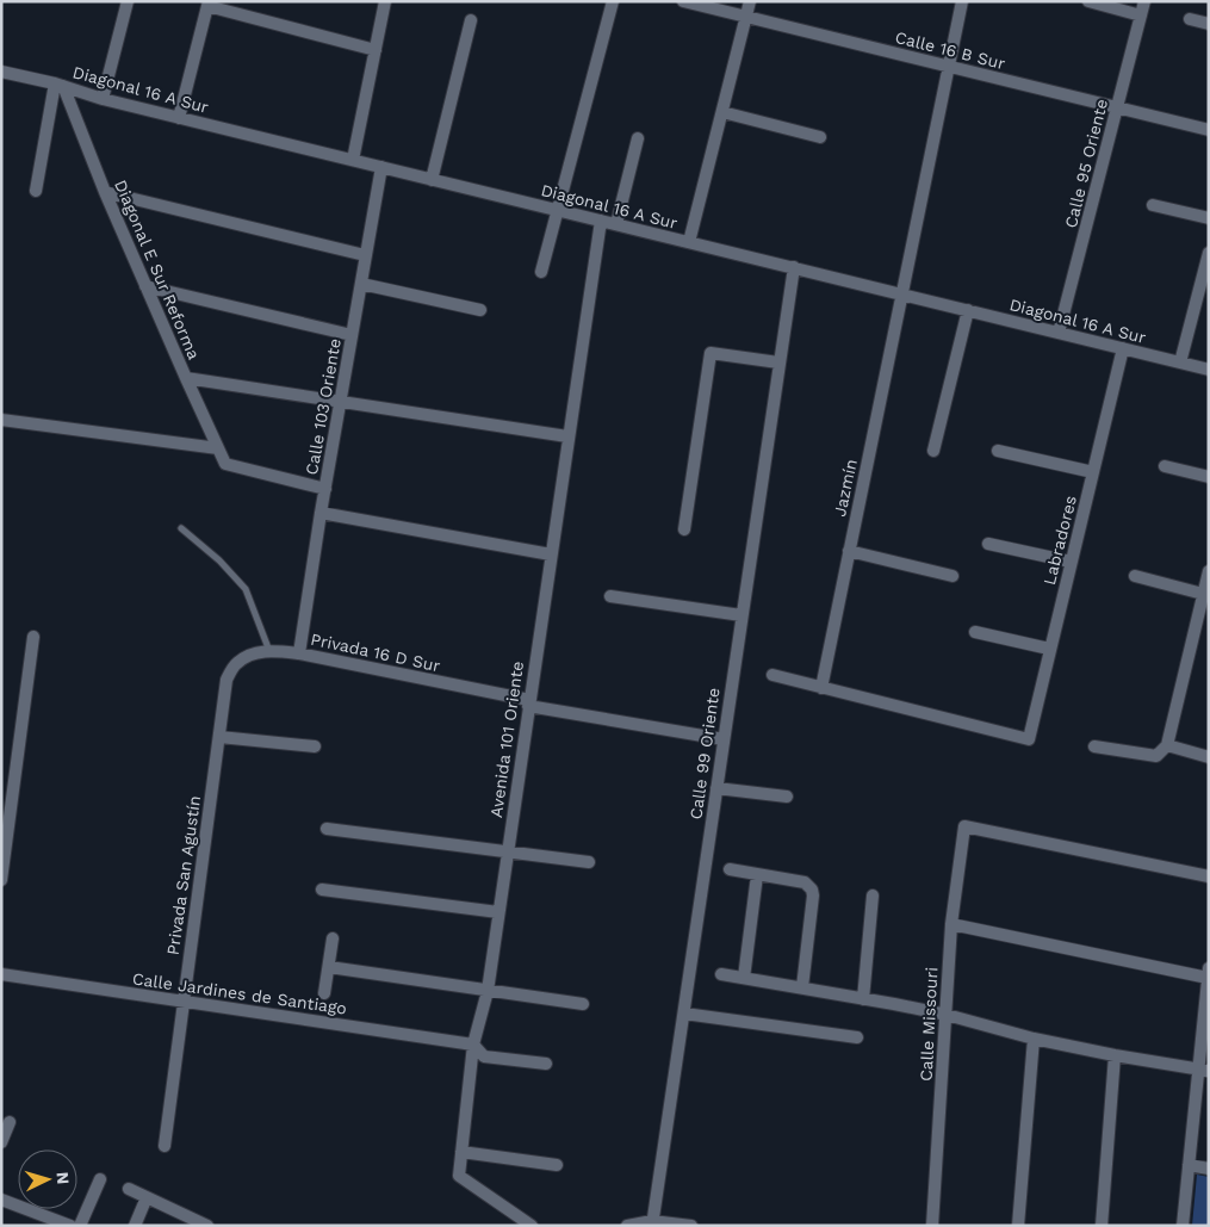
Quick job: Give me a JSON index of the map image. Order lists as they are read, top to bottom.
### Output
{
  "streets": {
    "street": [
      "Calle 16 B Sur",
      "Diagonal 16 A Sur",
      "Calle 95 Oriente",
      "Diagonal E Sur Reforma",
      "Calle 103 Oriente",
      "Jazmín",
      "Labradores",
      "Privada 16 D Sur",
      "Avenida 101 Oriente",
      "Calle 99 Oriente",
      "Privada San Agustín",
      "Calle Jardines de Santiago",
      "Calle Missouri"
    ]
  },
  "crossings": [
    ["Calle 16 B Sur", "Calle 95 Oriente"],
    ["Calle 16 B Sur", "Jazmín"],
    ["Diagonal 16 A Sur", "Calle 95 Oriente"],
    ["Diagonal 16 A Sur", "Diagonal E Sur Reforma"],
    ["Diagonal 16 A Sur", "Calle 103 Oriente"],
    ["Diagonal 16 A Sur", "Jazmín"],
    ["Diagonal 16 A Sur", "Labradores"],
    ["Diagonal 16 A Sur", "Avenida 101 Oriente"],
    ["Diagonal 16 A Sur", "Calle 99 Oriente"],
    ["Diagonal E Sur Reforma", "Calle 103 Oriente"],
    ["Calle 103 Oriente", "Privada 16 D Sur"],
    ["Jazmín", "Labradores"],
    ["Privada 16 D Sur", "Avenida 101 Oriente"],
    ["Privada 16 D Sur", "Calle 99 Oriente"],
    ["Privada 16 D Sur", "Privada San Agustín"],
    ["Avenida 101 Oriente", "Calle Jardines de Santiago"],
    ["Privada San Agustín", "Calle Jardines de Santiago"]
  ],
  "north": "right"
}
